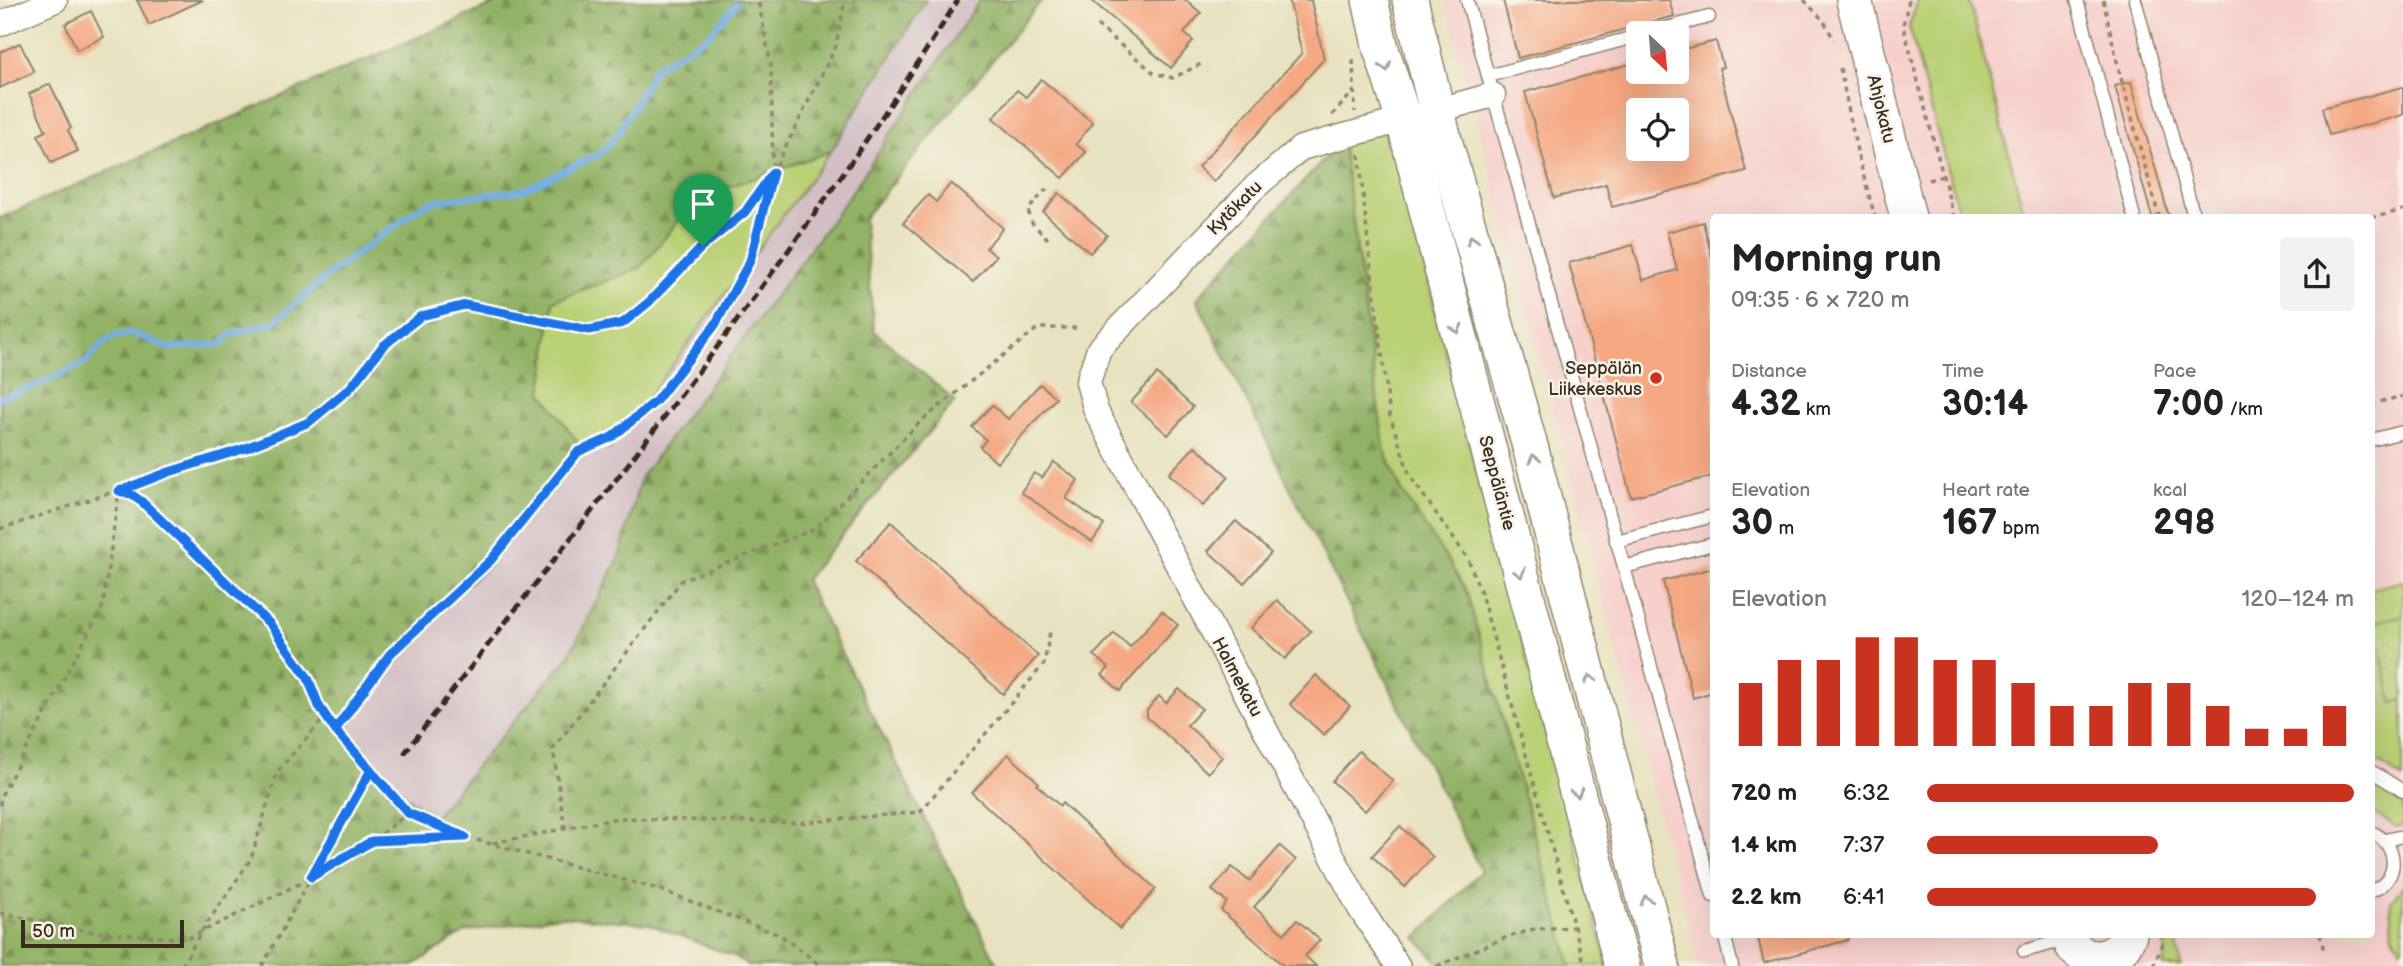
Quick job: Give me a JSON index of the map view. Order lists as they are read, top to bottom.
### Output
{
  "streets": {
    "main road": ["Ahjokatu", "Seppäläntie"],
    "street": ["Kytökatu", "Halmekatu"]
  },
  "crossings": [
    ["Kytökatu", "Seppäläntie"],
    ["Kytökatu", "Halmekatu"]
  ],
  "places": ["Seppälän Liikekeskus"],
  "scale_bar": "50 m",
  "north": "bottom right",
  "page": {
    "heading": ["Morning run", "09:35 · 6 × 720 m"],
    "stats": [
      ["Distance", "4.32 km"],
      ["Time", "30:14"],
      ["Pace", "7:00 /km"],
      ["Elevation", "30 m"],
      ["Heart rate", "167 bpm"],
      ["kcal", "298"]
    ],
    "chart": ["Elevation", "120–124 m"],
    "list": [
      {
        "name": "720 m",
        "note": "6:32"
      },
      {
        "name": "1.4 km",
        "note": "7:37"
      },
      {
        "name": "2.2 km",
        "note": "6:41"
      }
    ],
    "scale": "50 m"
  }
}
